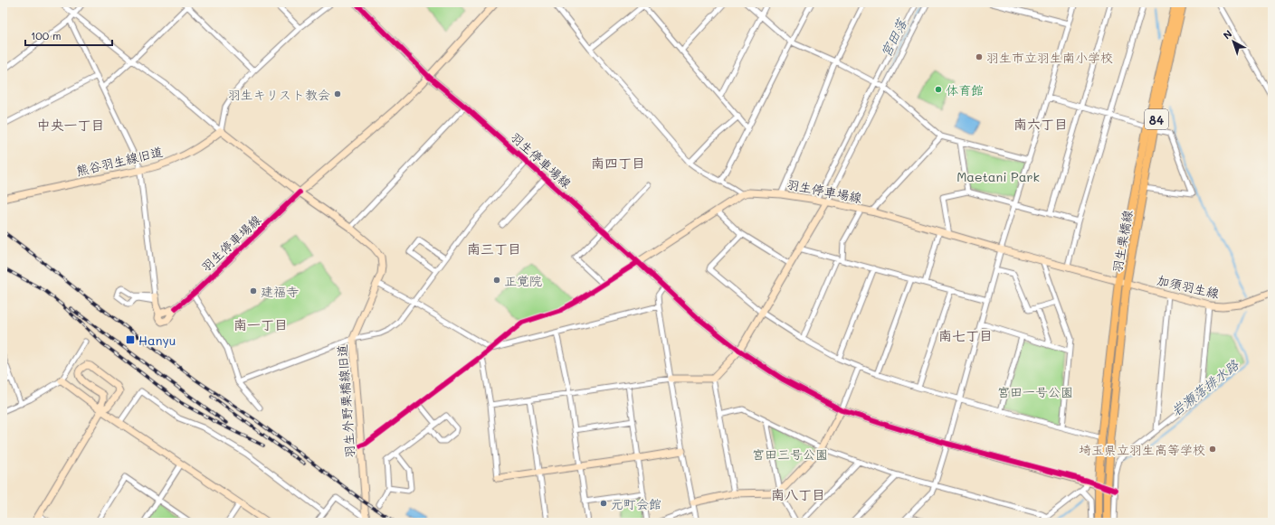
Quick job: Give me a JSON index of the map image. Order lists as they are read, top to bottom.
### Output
{
  "streets": {
    "main road": ["84", "羽生栗橋線"],
    "street": [
      "羽生停車場線",
      "熊谷羽生線旧道",
      "加須羽生線",
      "羽生外野栗橋線旧道"
    ]
  },
  "crossings": [
    ["84", "羽生栗橋線"],
    ["羽生停車場線", "羽生栗橋線"],
    ["羽生停車場線", "加須羽生線"],
    ["羽生停車場線", "羽生外野栗橋線旧道"],
    ["羽生栗橋線", "加須羽生線"]
  ],
  "districts": [
    "南六丁目",
    "中央一丁目",
    "南四丁目",
    "南三丁目",
    "南一丁目",
    "南七丁目",
    "南八丁目"
  ],
  "water": ["宮田落", "岩瀬落排水路"],
  "parks": ["Maetani Park", "宮田一号公園", "宮田三号公園"],
  "places": {
    "other": [
      "羽生市立羽生南小学校",
      "体育館",
      "羽生キリスト教会",
      "正覚院",
      "建福寺",
      "埼玉県立羽生高等学校",
      "元町会館"
    ],
    "transit": ["Hanyu"]
  },
  "scale_bar": "100 m",
  "north": "top left"
}
